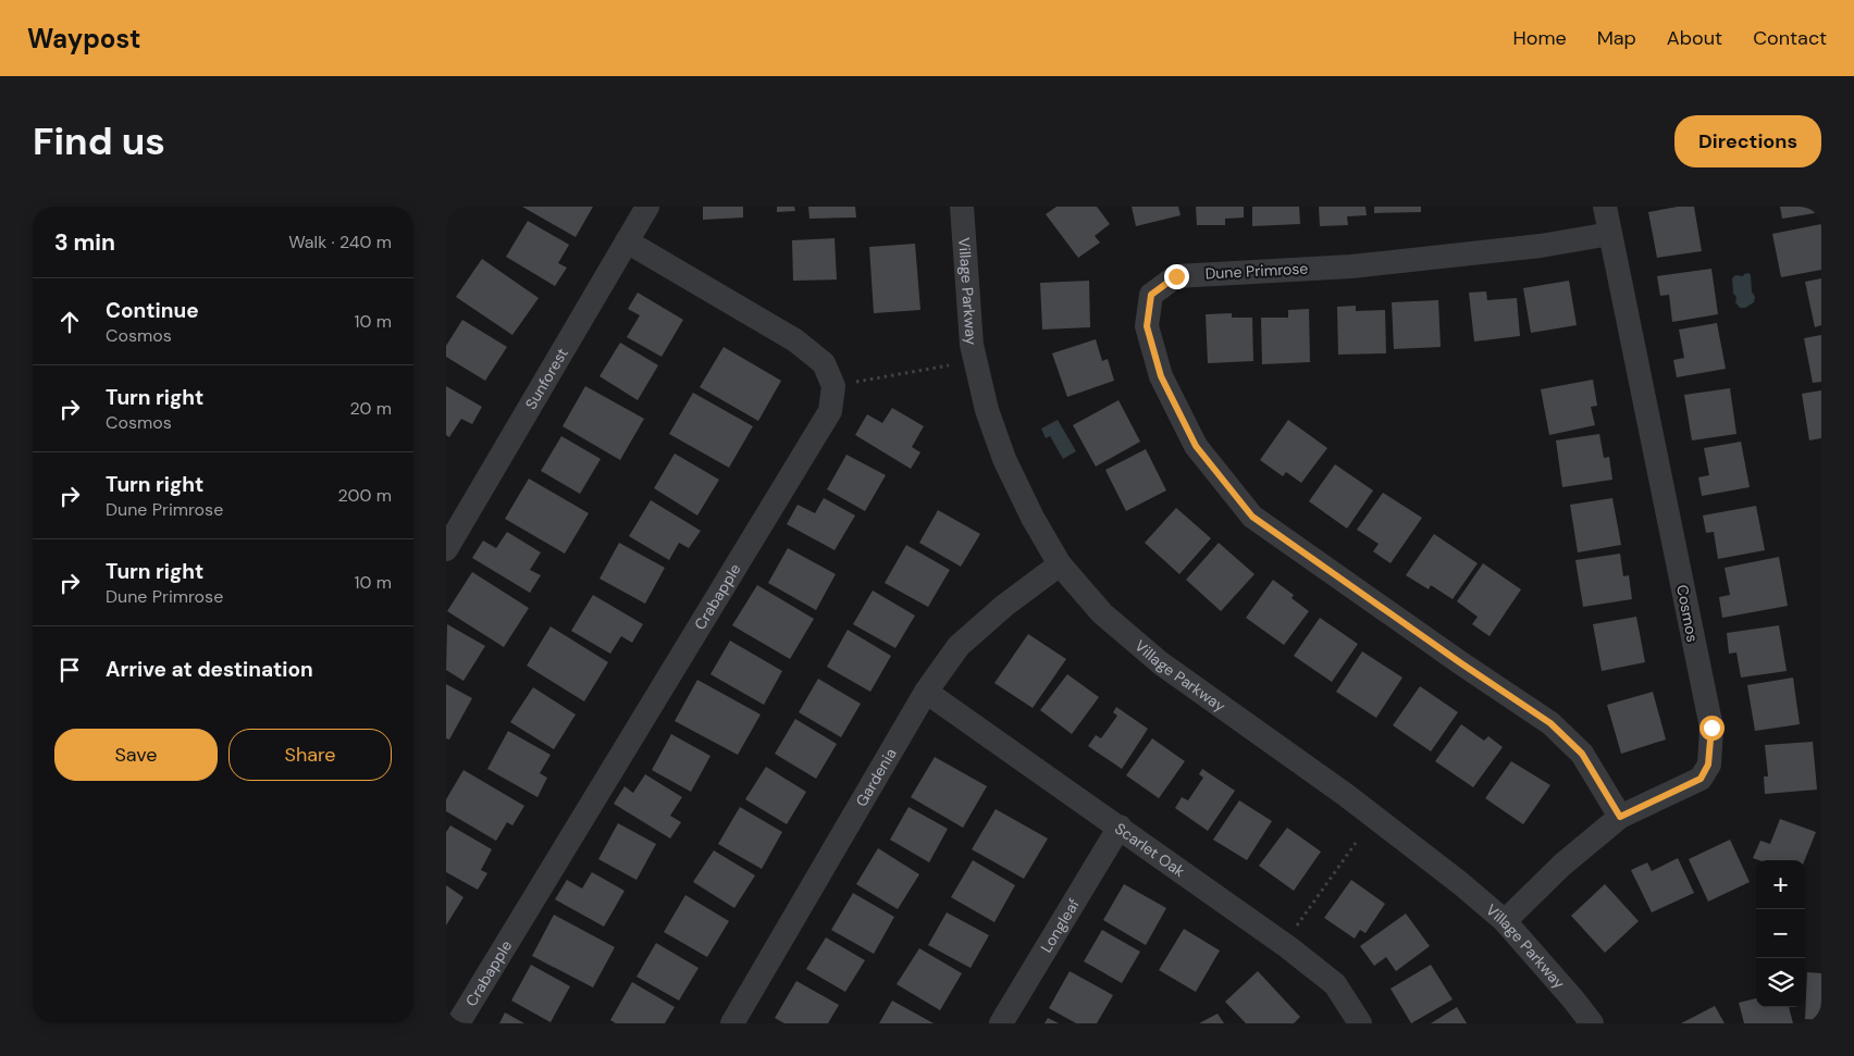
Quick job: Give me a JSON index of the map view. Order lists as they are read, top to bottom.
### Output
{
  "streets": {
    "street": [
      "Dune Primrose",
      "Village Parkway",
      "Sunforest",
      "Crabapple",
      "Cosmos",
      "Gardenia",
      "Scarlet Oak",
      "Longleaf"
    ]
  },
  "crossings": [
    ["Dune Primrose", "Cosmos"],
    ["Village Parkway", "Cosmos"],
    ["Village Parkway", "Gardenia"],
    ["Gardenia", "Scarlet Oak"],
    ["Scarlet Oak", "Longleaf"]
  ],
  "page": {
    "header": "Waypost",
    "nav": [
      "Home",
      "Map",
      "About",
      "Contact"
    ],
    "buttons": [
      "Directions",
      ["Save", "Share"]
    ],
    "title": "Find us",
    "heading": ["3 min", "Walk · 240 m"],
    "list": [
      ["Continue", "Cosmos", "10 m"],
      ["Turn right", "Cosmos", "20 m"],
      ["Turn right", "Dune Primrose", "200 m"],
      ["Turn right", "Dune Primrose", "10 m"],
      "Arrive at destination"
    ],
    "map_buttons": ["+", "−"]
  }
}
